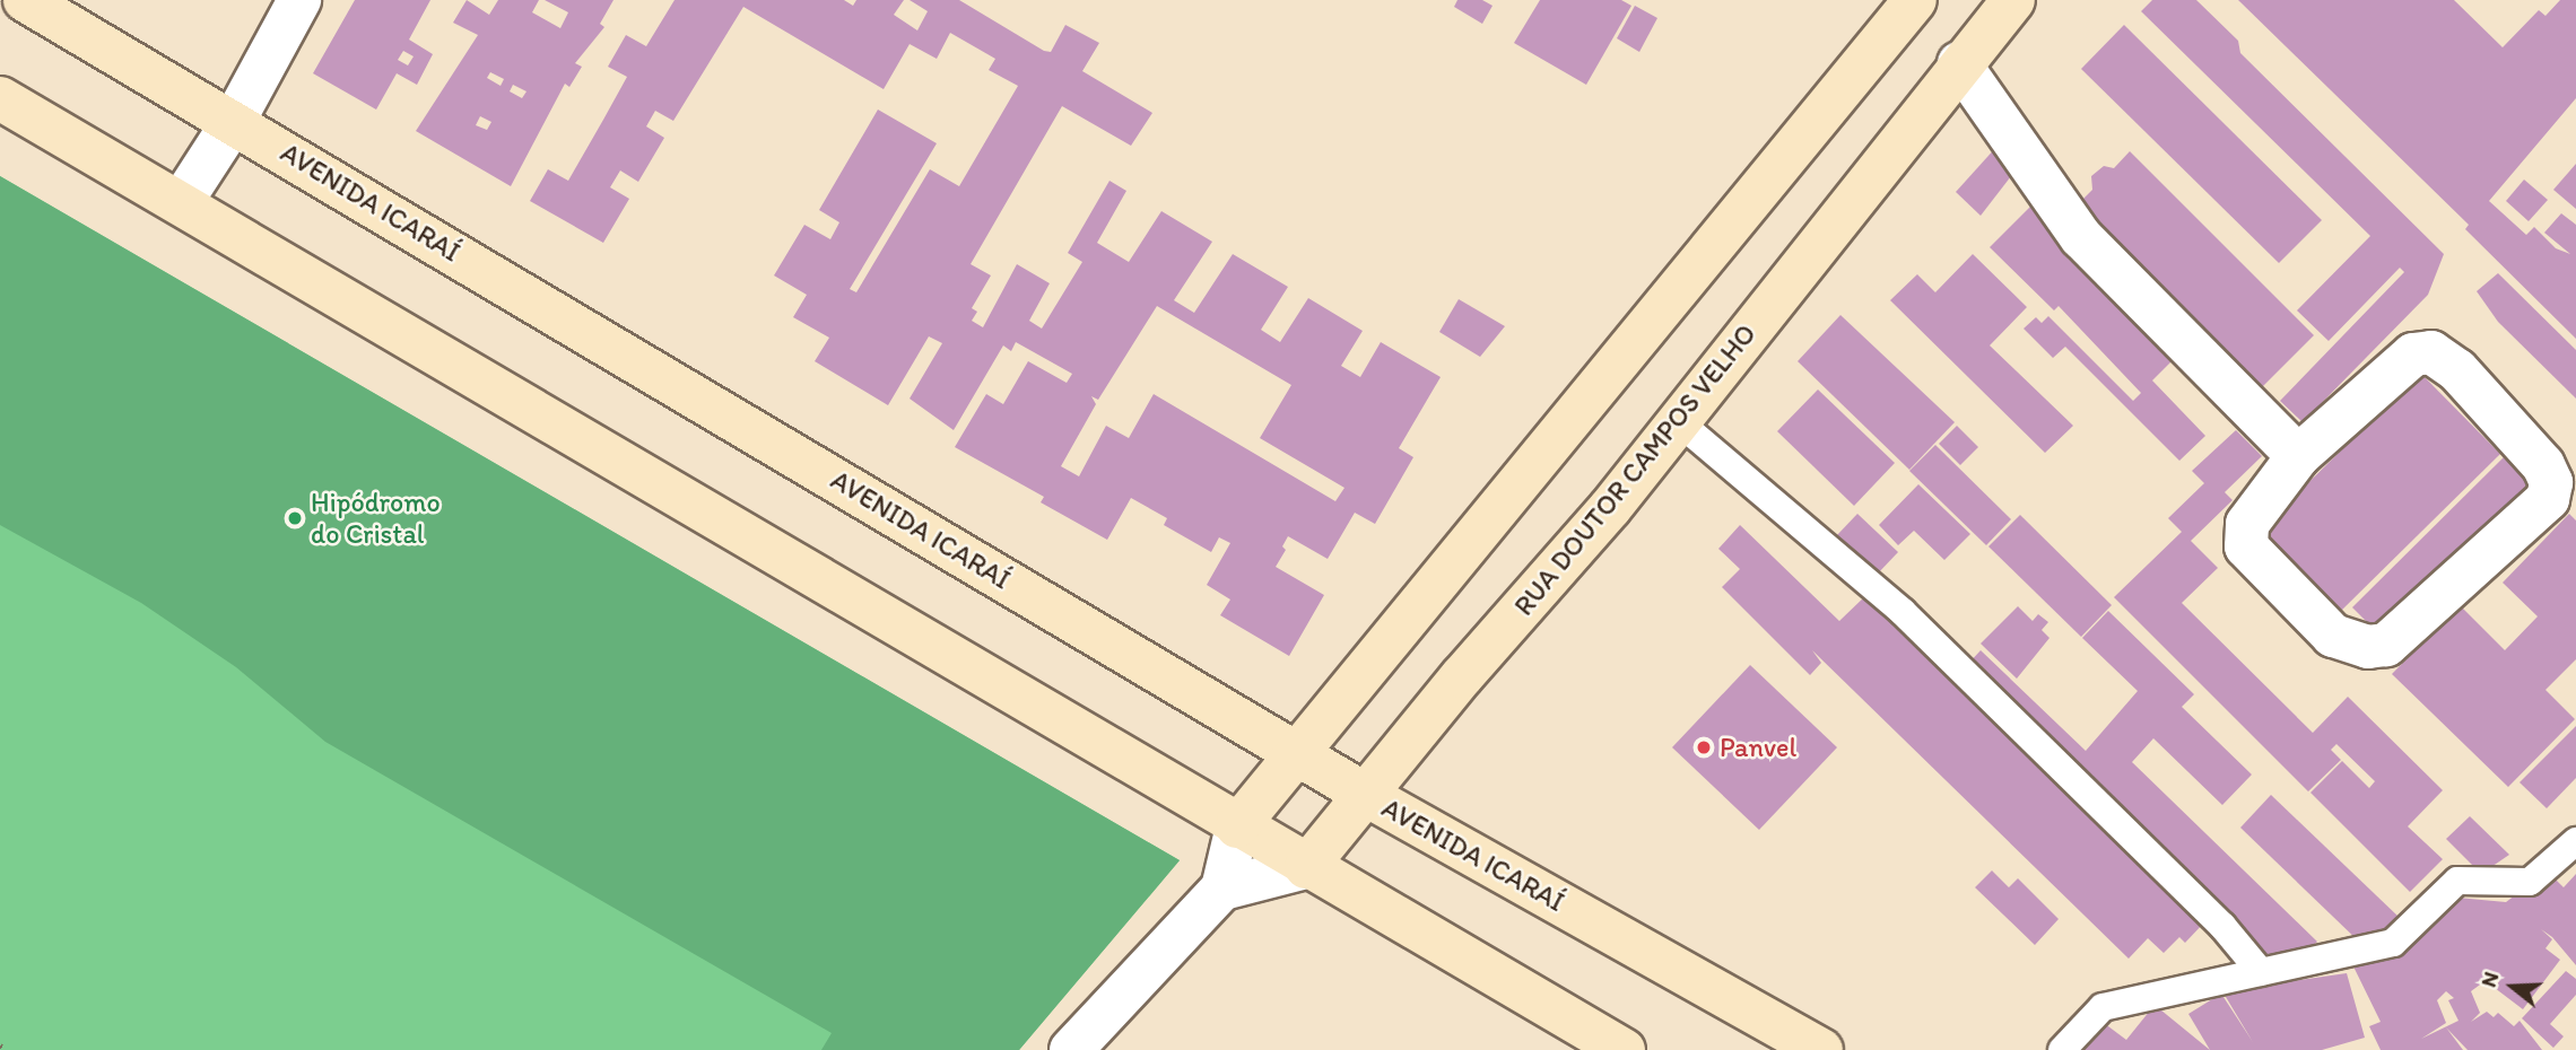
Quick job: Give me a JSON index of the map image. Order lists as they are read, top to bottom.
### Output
{
  "streets": {
    "main road": ["AVENIDA ICARAÍ", "RUA DOUTOR CAMPOS VELHO"]
  },
  "crossings": [
    ["AVENIDA ICARAÍ", "RUA DOUTOR CAMPOS VELHO"]
  ],
  "places": ["Hipódromo do Cristal", "Panvel"],
  "north": "left"
}
